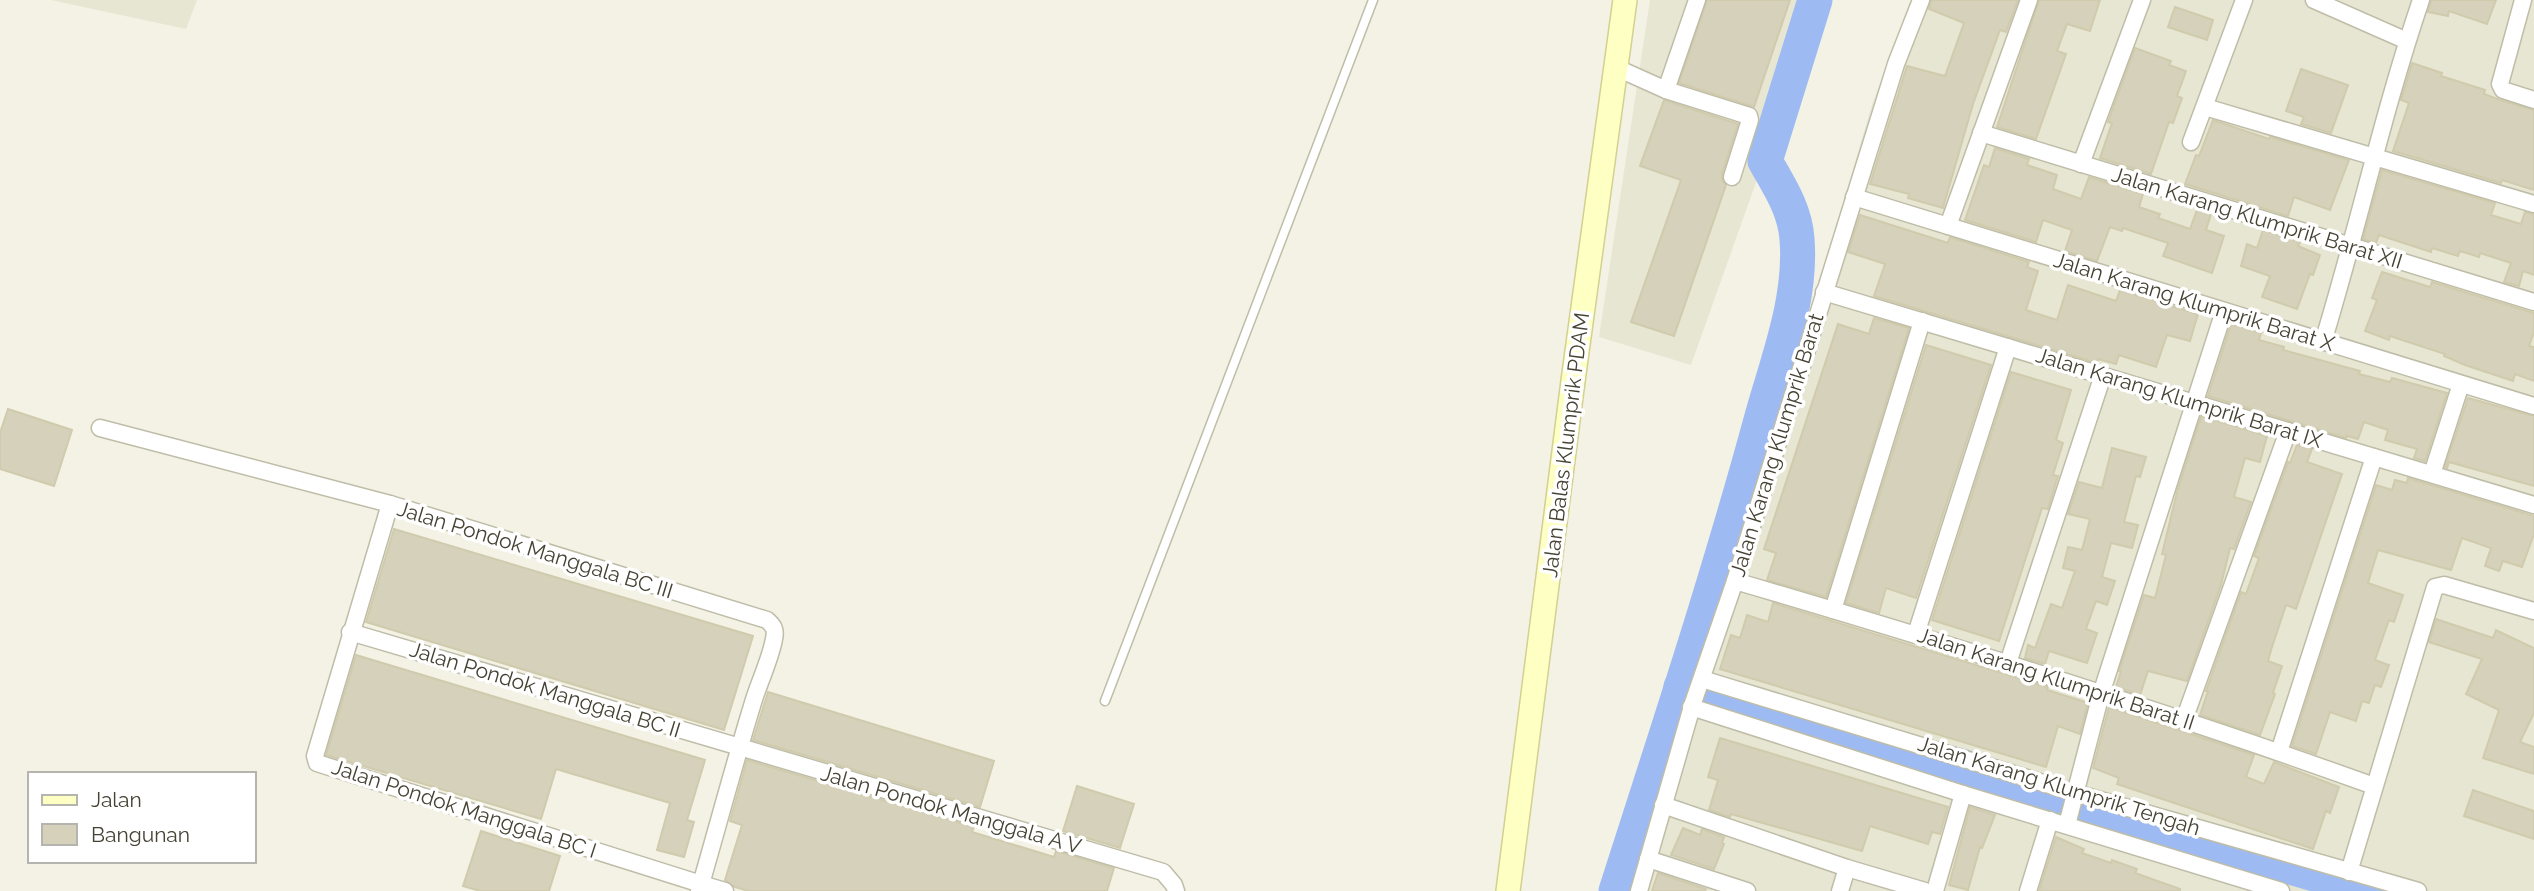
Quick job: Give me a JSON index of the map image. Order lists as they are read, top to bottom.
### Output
{
  "streets": {
    "street": [
      "Jalan Karang Klumprik Barat XII",
      "Jalan Karang Klumprik Barat X",
      "Jalan Karang Klumprik Barat IX",
      "Jalan Balas Klumprik PDAM",
      "Jalan Karang Klumprik Barat",
      "Jalan Pondok Manggala BC III",
      "Jalan Karang Klumprik Barat II",
      "Jalan Pondok Manggala BC II",
      "Jalan Karang Klumprik Tengah",
      "Jalan Pondok Manggala BC I",
      "Jalan Pondok Manggala A V"
    ]
  },
  "crossings": [
    ["Jalan Karang Klumprik Barat X", "Jalan Karang Klumprik Barat"],
    ["Jalan Karang Klumprik Barat IX", "Jalan Karang Klumprik Barat"],
    ["Jalan Karang Klumprik Barat", "Jalan Karang Klumprik Barat II"],
    ["Jalan Karang Klumprik Barat", "Jalan Karang Klumprik Tengah"],
    ["Jalan Pondok Manggala BC III", "Jalan Pondok Manggala BC II"],
    ["Jalan Pondok Manggala BC III", "Jalan Pondok Manggala BC I"],
    ["Jalan Pondok Manggala BC III", "Jalan Pondok Manggala A V"],
    ["Jalan Pondok Manggala BC II", "Jalan Pondok Manggala BC I"],
    ["Jalan Pondok Manggala BC II", "Jalan Pondok Manggala A V"]
  ],
  "legend": ["Jalan", "Bangunan"]
}
